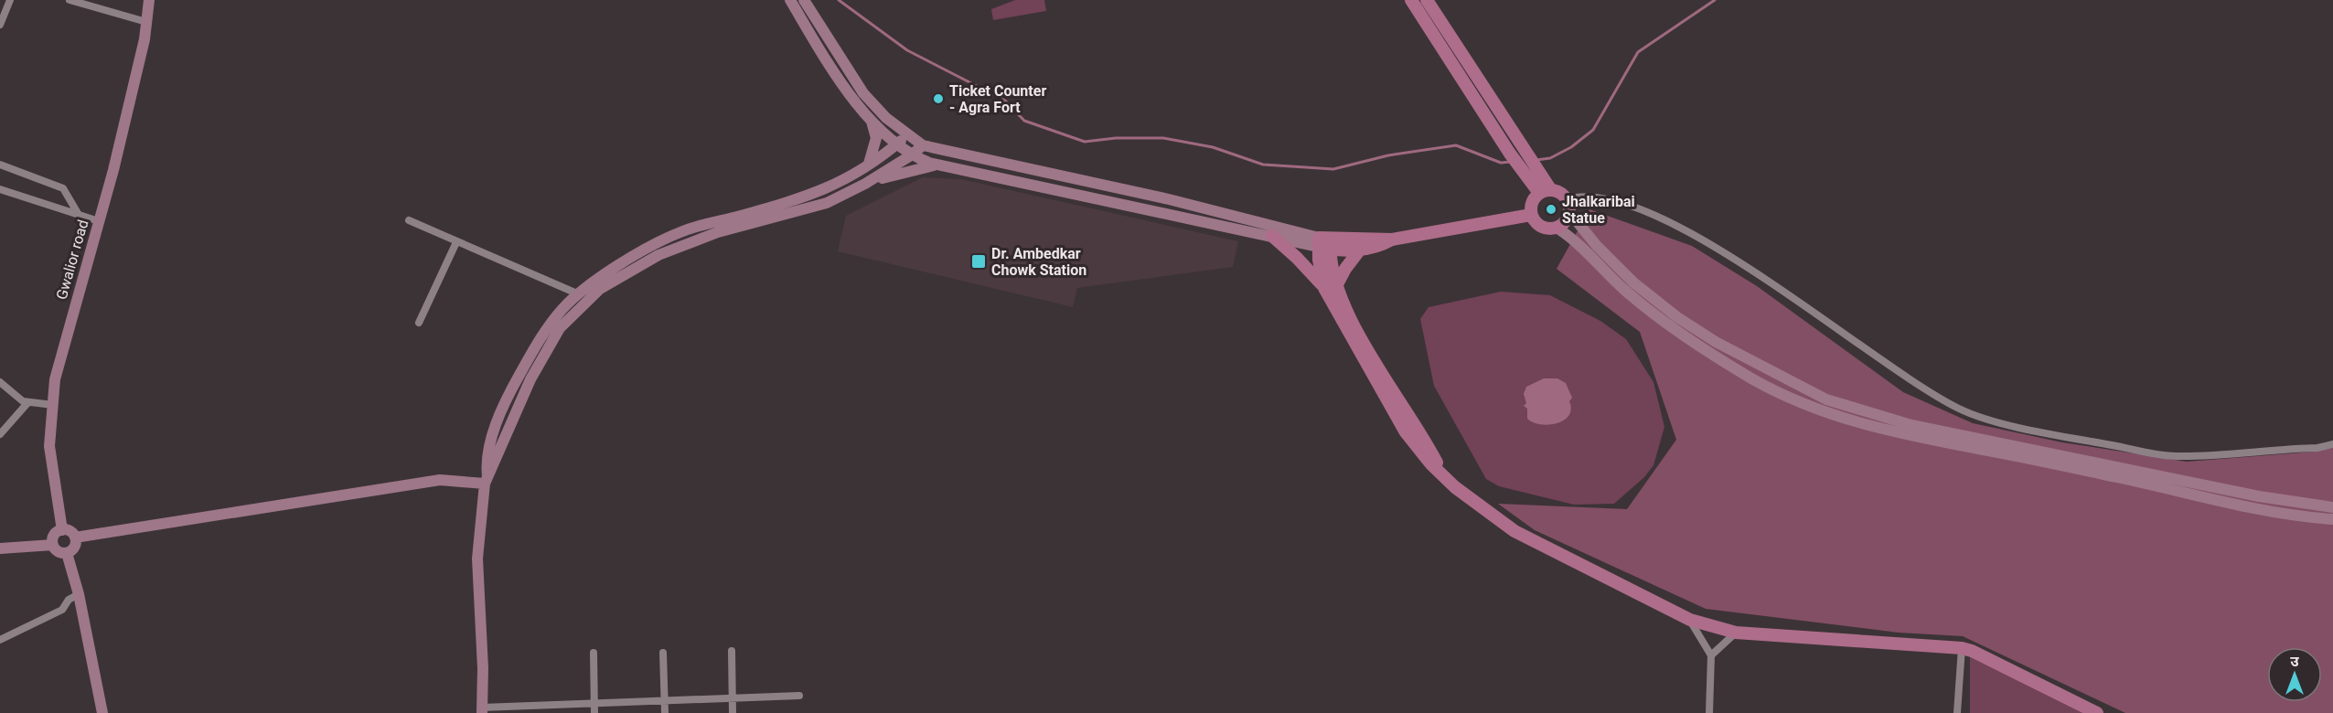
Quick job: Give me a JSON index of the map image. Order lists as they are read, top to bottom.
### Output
{
  "streets": {
    "main road": ["Gwalior road"]
  },
  "places": {
    "other": ["Ticket Counter - Agra Fort", "Jhalkaribai Statue"],
    "transit": ["Dr. Ambedkar Chowk Station"]
  },
  "north": "top"
}
